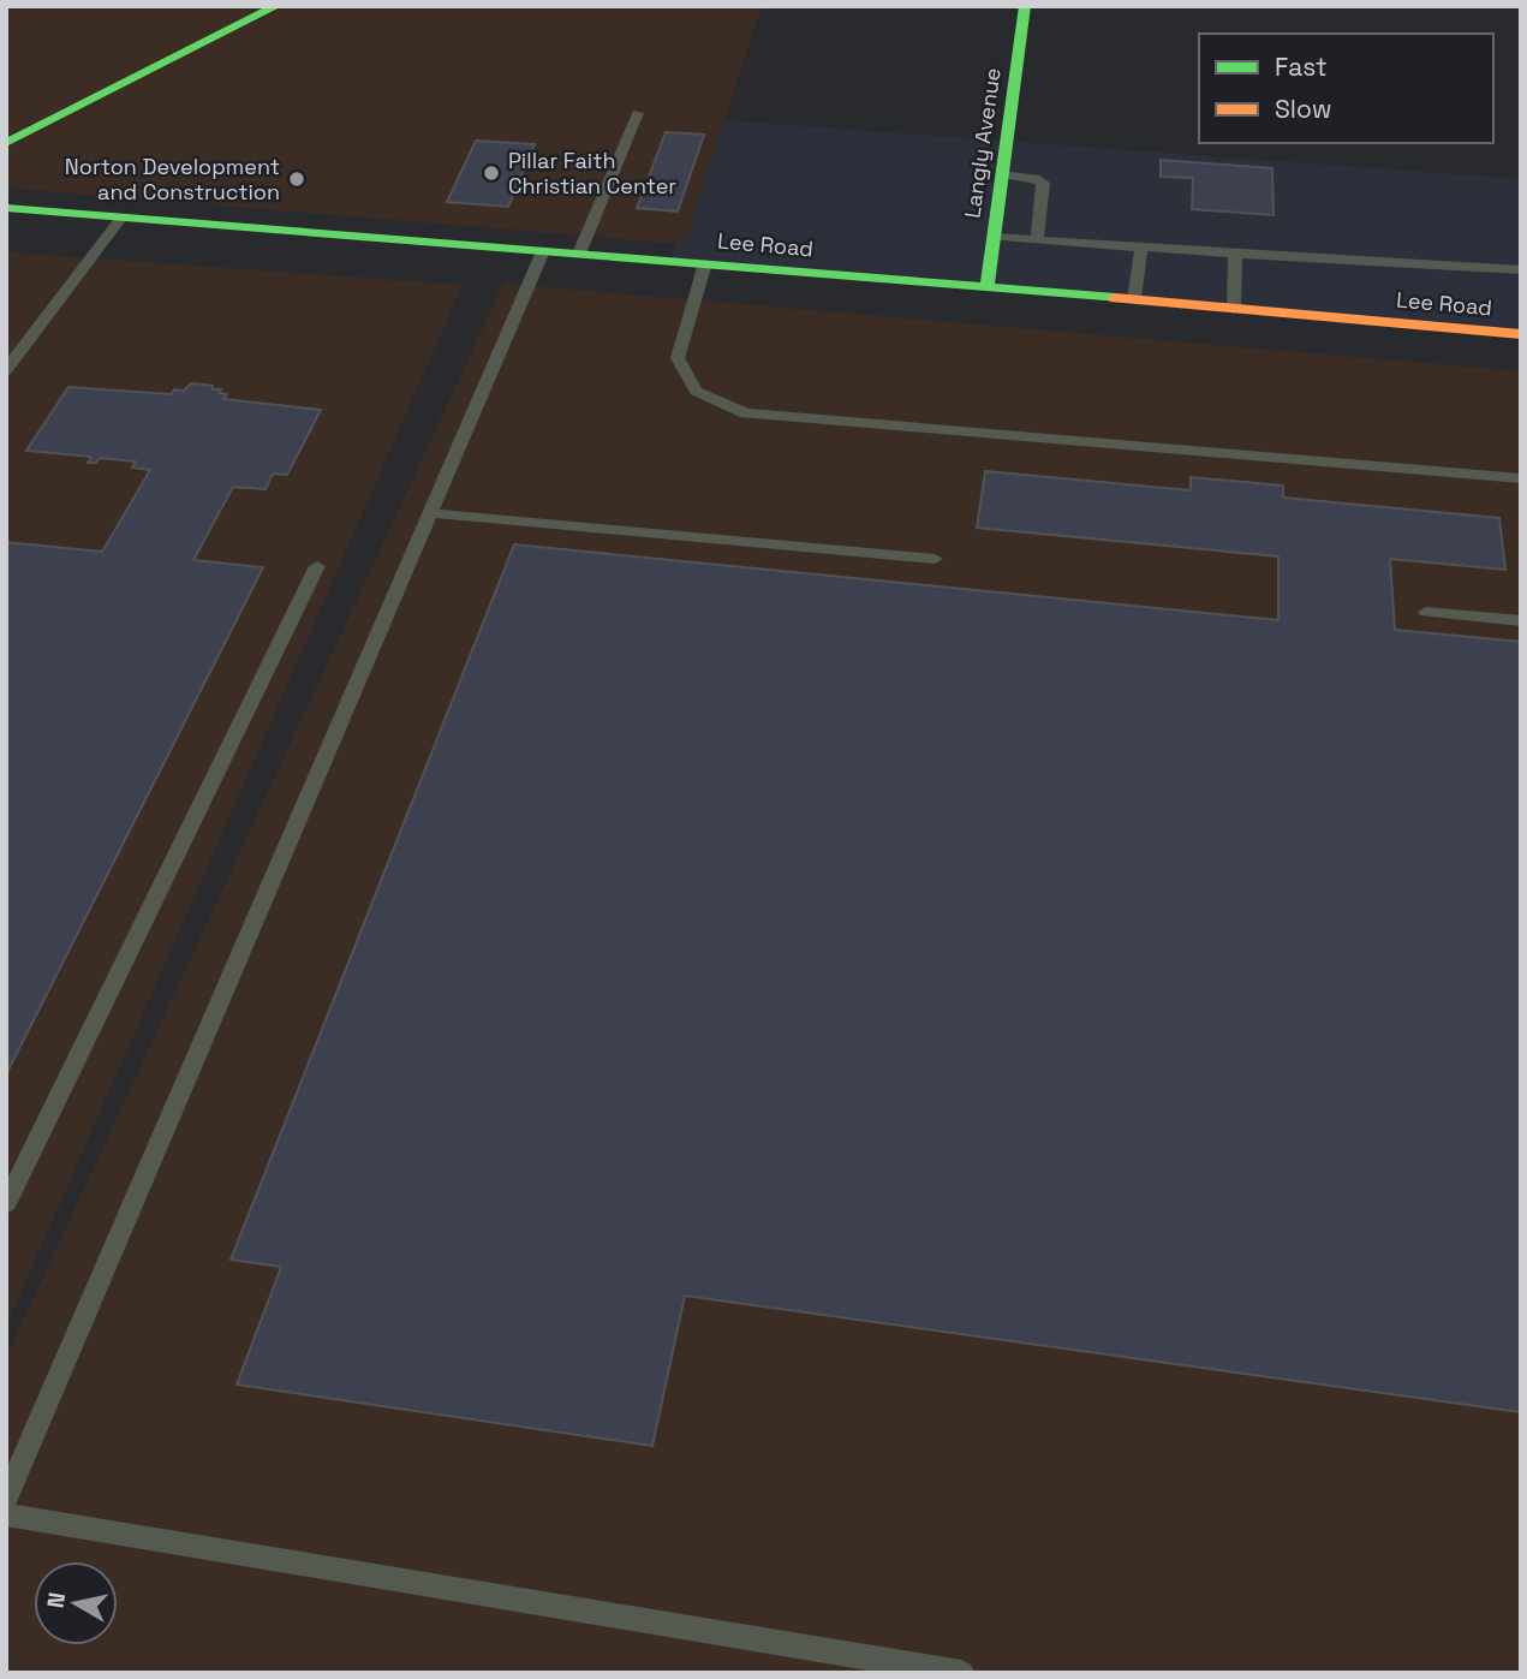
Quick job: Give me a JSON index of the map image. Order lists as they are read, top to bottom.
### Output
{
  "streets": {
    "main road": ["Langly Avenue", "Lee Road"]
  },
  "crossings": [
    ["Langly Avenue", "Lee Road"]
  ],
  "places": ["Pillar Faith Christian Center", "Norton Development and Construction"],
  "legend": ["Fast", "Slow"],
  "north": "left"
}
